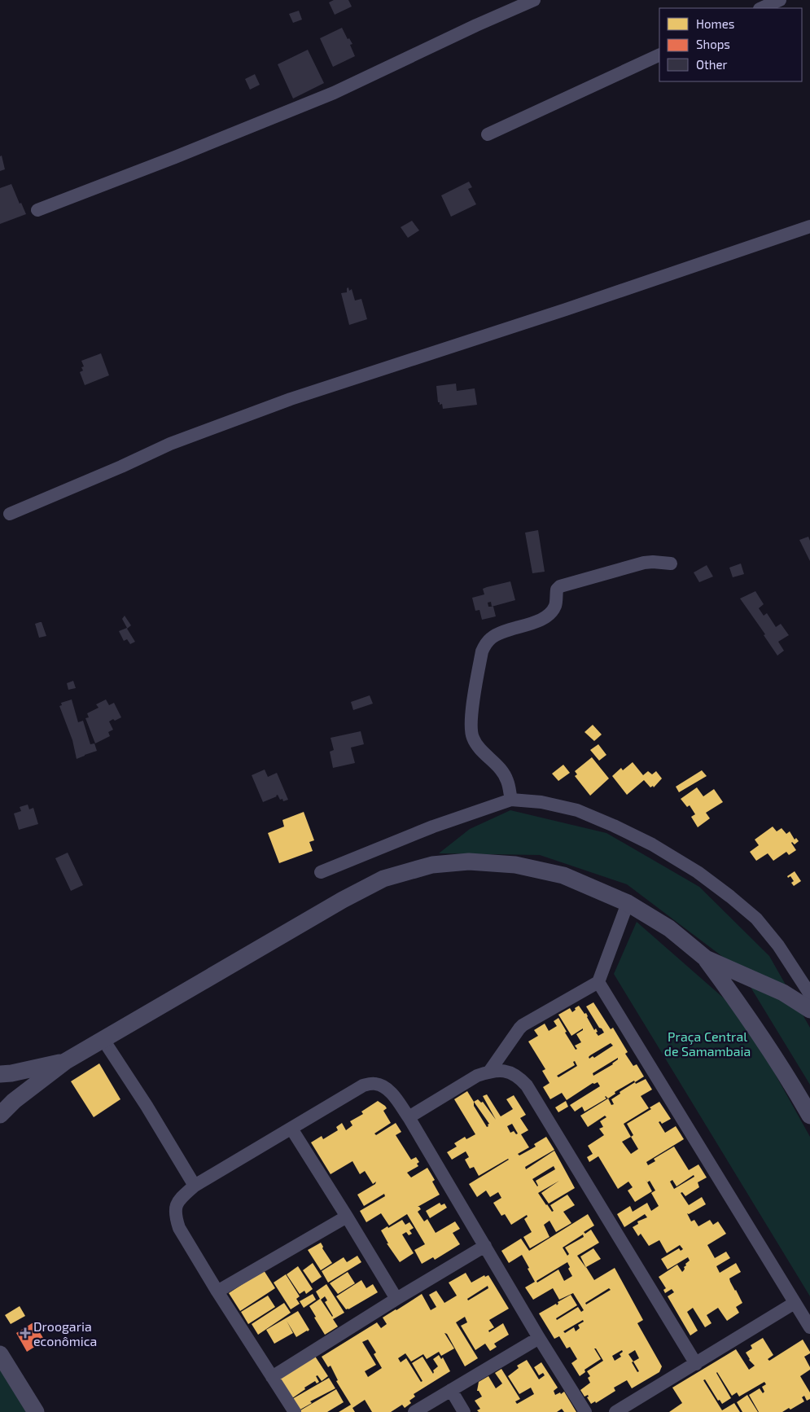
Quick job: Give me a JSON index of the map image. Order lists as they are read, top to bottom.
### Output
{
  "parks": ["Praça Central de Samambaia"],
  "places": {
    "health": ["Droogaria econômica"]
  },
  "legend": ["Homes", "Shops", "Other"]
}
